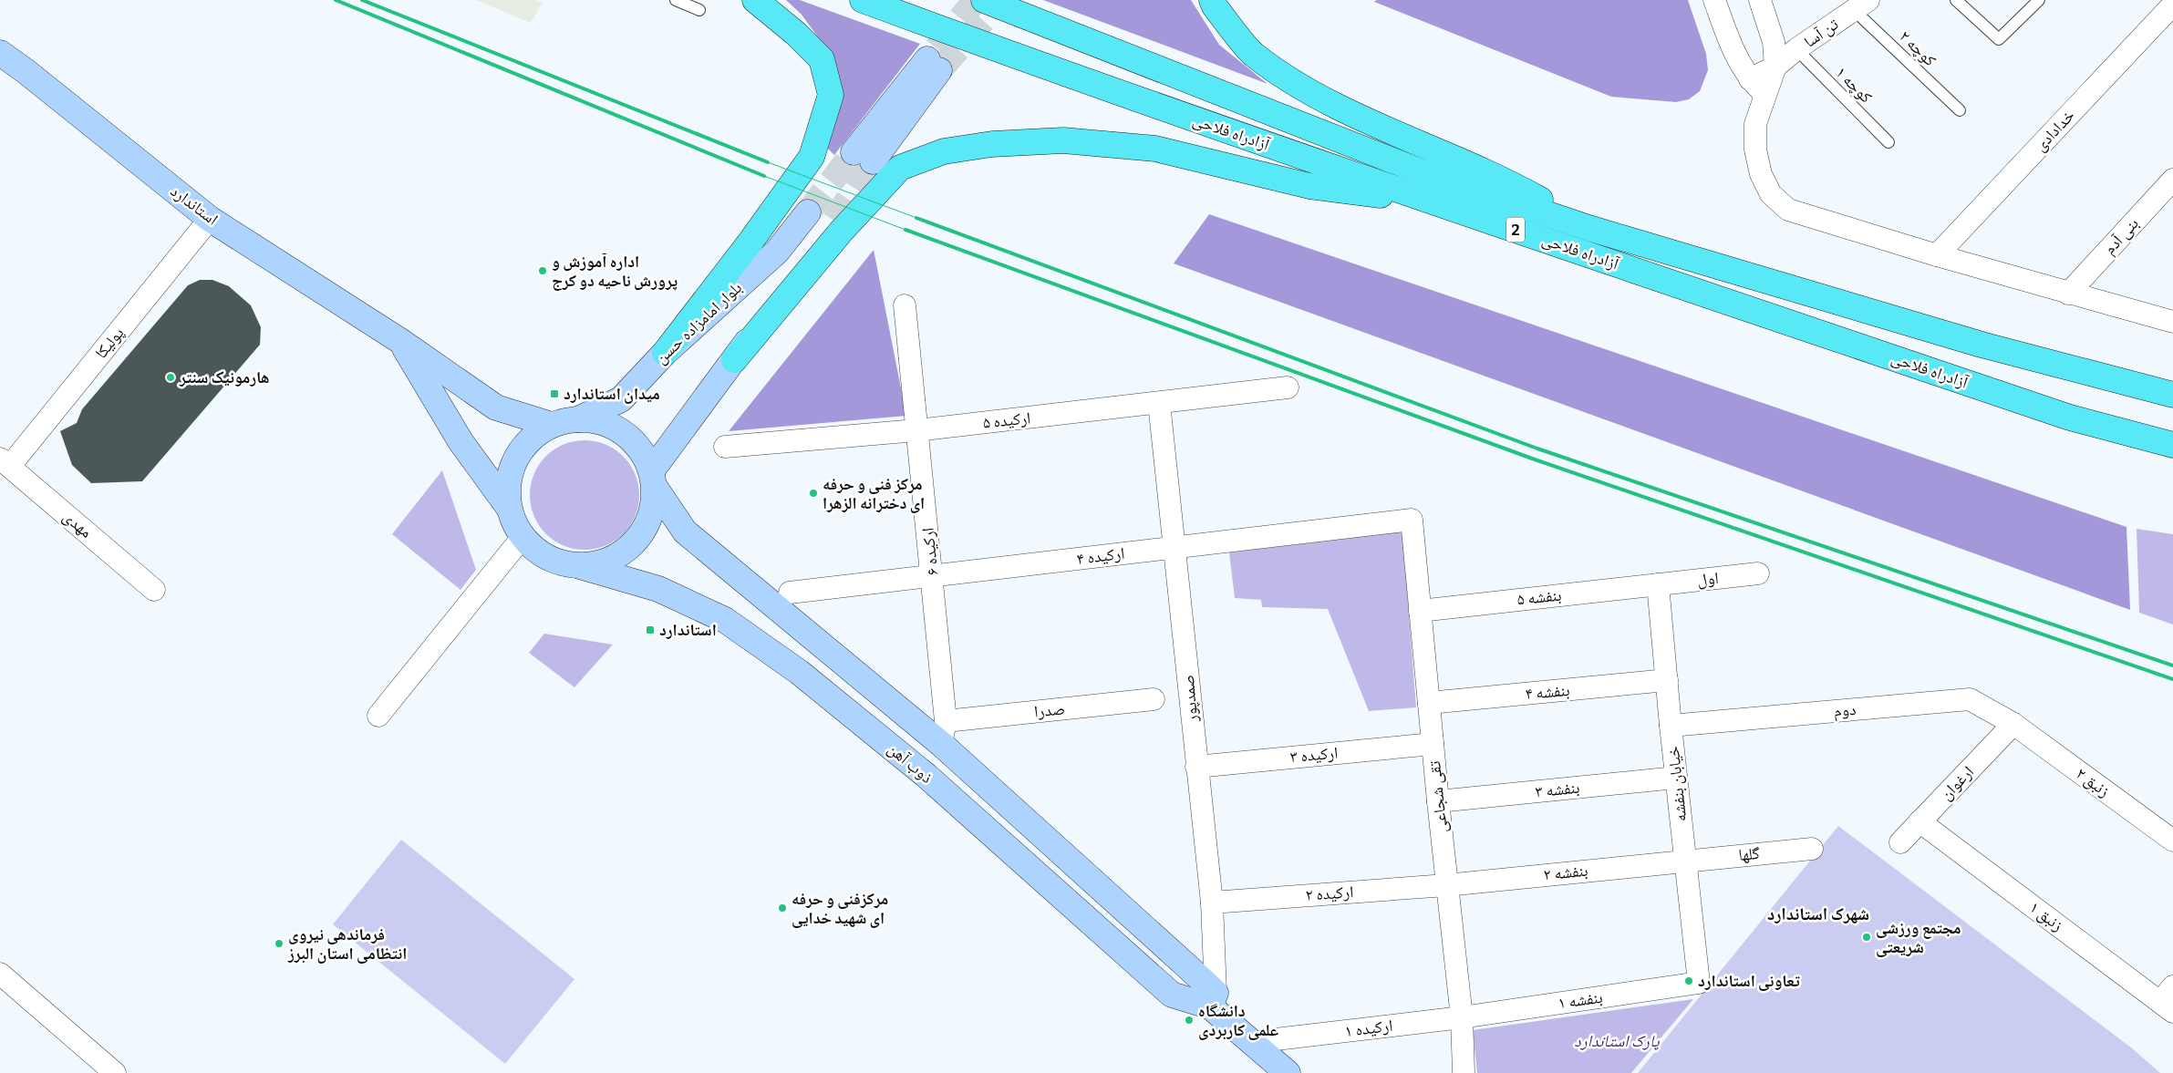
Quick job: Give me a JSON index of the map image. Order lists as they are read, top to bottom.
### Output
{
  "streets": {
    "highway": ["آزادراه فلاحی", "2"],
    "main road": ["استاندارد", "بلوار امامزاده حسن", "ذوب آهن"],
    "street": [
      "تن آسا",
      "خدادادی",
      "بنی آدم",
      "پولیکا",
      "ارکیده ۵",
      "مهدی",
      "ارکیده ۶",
      "ارکیده ۴",
      "اول",
      "بنفشه ۵",
      "بنفشه ۴",
      "صمدپور",
      "صدرا",
      "دوم",
      "ارکیده ۳",
      "زنبق ۲",
      "ارغوان",
      "خیابان بنفشه",
      "بنفشه ۳",
      "تقی شجاعی",
      "گلها",
      "بنفشه ۲",
      "ارکیده ۲",
      "زنبق ۱",
      "بنفشه ۱",
      "ارکیده ۱"
    ],
    "lane": ["کوچه ۲", "کوچه ۱"]
  },
  "crossings": [
    ["تن آسا", "کوچه ۲"],
    ["تن آسا", "کوچه ۱"],
    ["استاندارد", "بلوار امامزاده حسن"],
    ["استاندارد", "پولیکا"],
    ["استاندارد", "ذوب آهن"],
    ["بلوار امامزاده حسن", "ذوب آهن"],
    ["پولیکا", "مهدی"],
    ["ارکیده ۵", "ارکیده ۶"],
    ["ارکیده ۵", "صمدپور"],
    ["ارکیده ۶", "ارکیده ۴"],
    ["ارکیده ۶", "صدرا"],
    ["ارکیده ۶", "ذوب آهن"],
    ["ارکیده ۴", "صمدپور"],
    ["ارکیده ۴", "تقی شجاعی"],
    ["اول", "بنفشه ۵"],
    ["اول", "خیابان بنفشه"],
    ["بنفشه ۵", "خیابان بنفشه"],
    ["بنفشه ۵", "تقی شجاعی"],
    ["بنفشه ۴", "خیابان بنفشه"],
    ["بنفشه ۴", "تقی شجاعی"],
    ["صمدپور", "ارکیده ۳"],
    ["صمدپور", "ذوب آهن"],
    ["صمدپور", "ارکیده ۲"],
    ["صدرا", "ذوب آهن"],
    ["دوم", "زنبق ۲"],
    ["دوم", "ارغوان"],
    ["دوم", "خیابان بنفشه"],
    ["ارکیده ۳", "تقی شجاعی"],
    ["زنبق ۲", "ارغوان"],
    ["ارغوان", "زنبق ۱"],
    ["خیابان بنفشه", "بنفشه ۳"],
    ["خیابان بنفشه", "گلها"],
    ["خیابان بنفشه", "بنفشه ۲"],
    ["خیابان بنفشه", "بنفشه ۱"],
    ["بنفشه ۳", "تقی شجاعی"],
    ["تقی شجاعی", "بنفشه ۲"],
    ["تقی شجاعی", "ارکیده ۲"],
    ["تقی شجاعی", "بنفشه ۱"],
    ["تقی شجاعی", "ارکیده ۱"],
    ["گلها", "بنفشه ۲"],
    ["بنفشه ۲", "ارکیده ۲"],
    ["بنفشه ۱", "ارکیده ۱"]
  ],
  "districts": ["شهرک استاندارد"],
  "parks": ["پارک استاندارد"],
  "places": {
    "other": [
      "اداره آموزش و پرورش ناحیه دو کرج",
      "هارمونیک سنتر",
      "مرکز فنی و حرفه ای دخترانه الزهرا",
      "مرکزفنی و حرفه ای شهید خدایی",
      "مجتمع ورزشی شریعتی",
      "فرماندهی نیروی انتظامی استان البرز",
      "تعاونی استاندارد",
      "دانشگاه علمی کاربردی"
    ],
    "transit": ["میدان استاندارد", "استاندارد"]
  }
}
